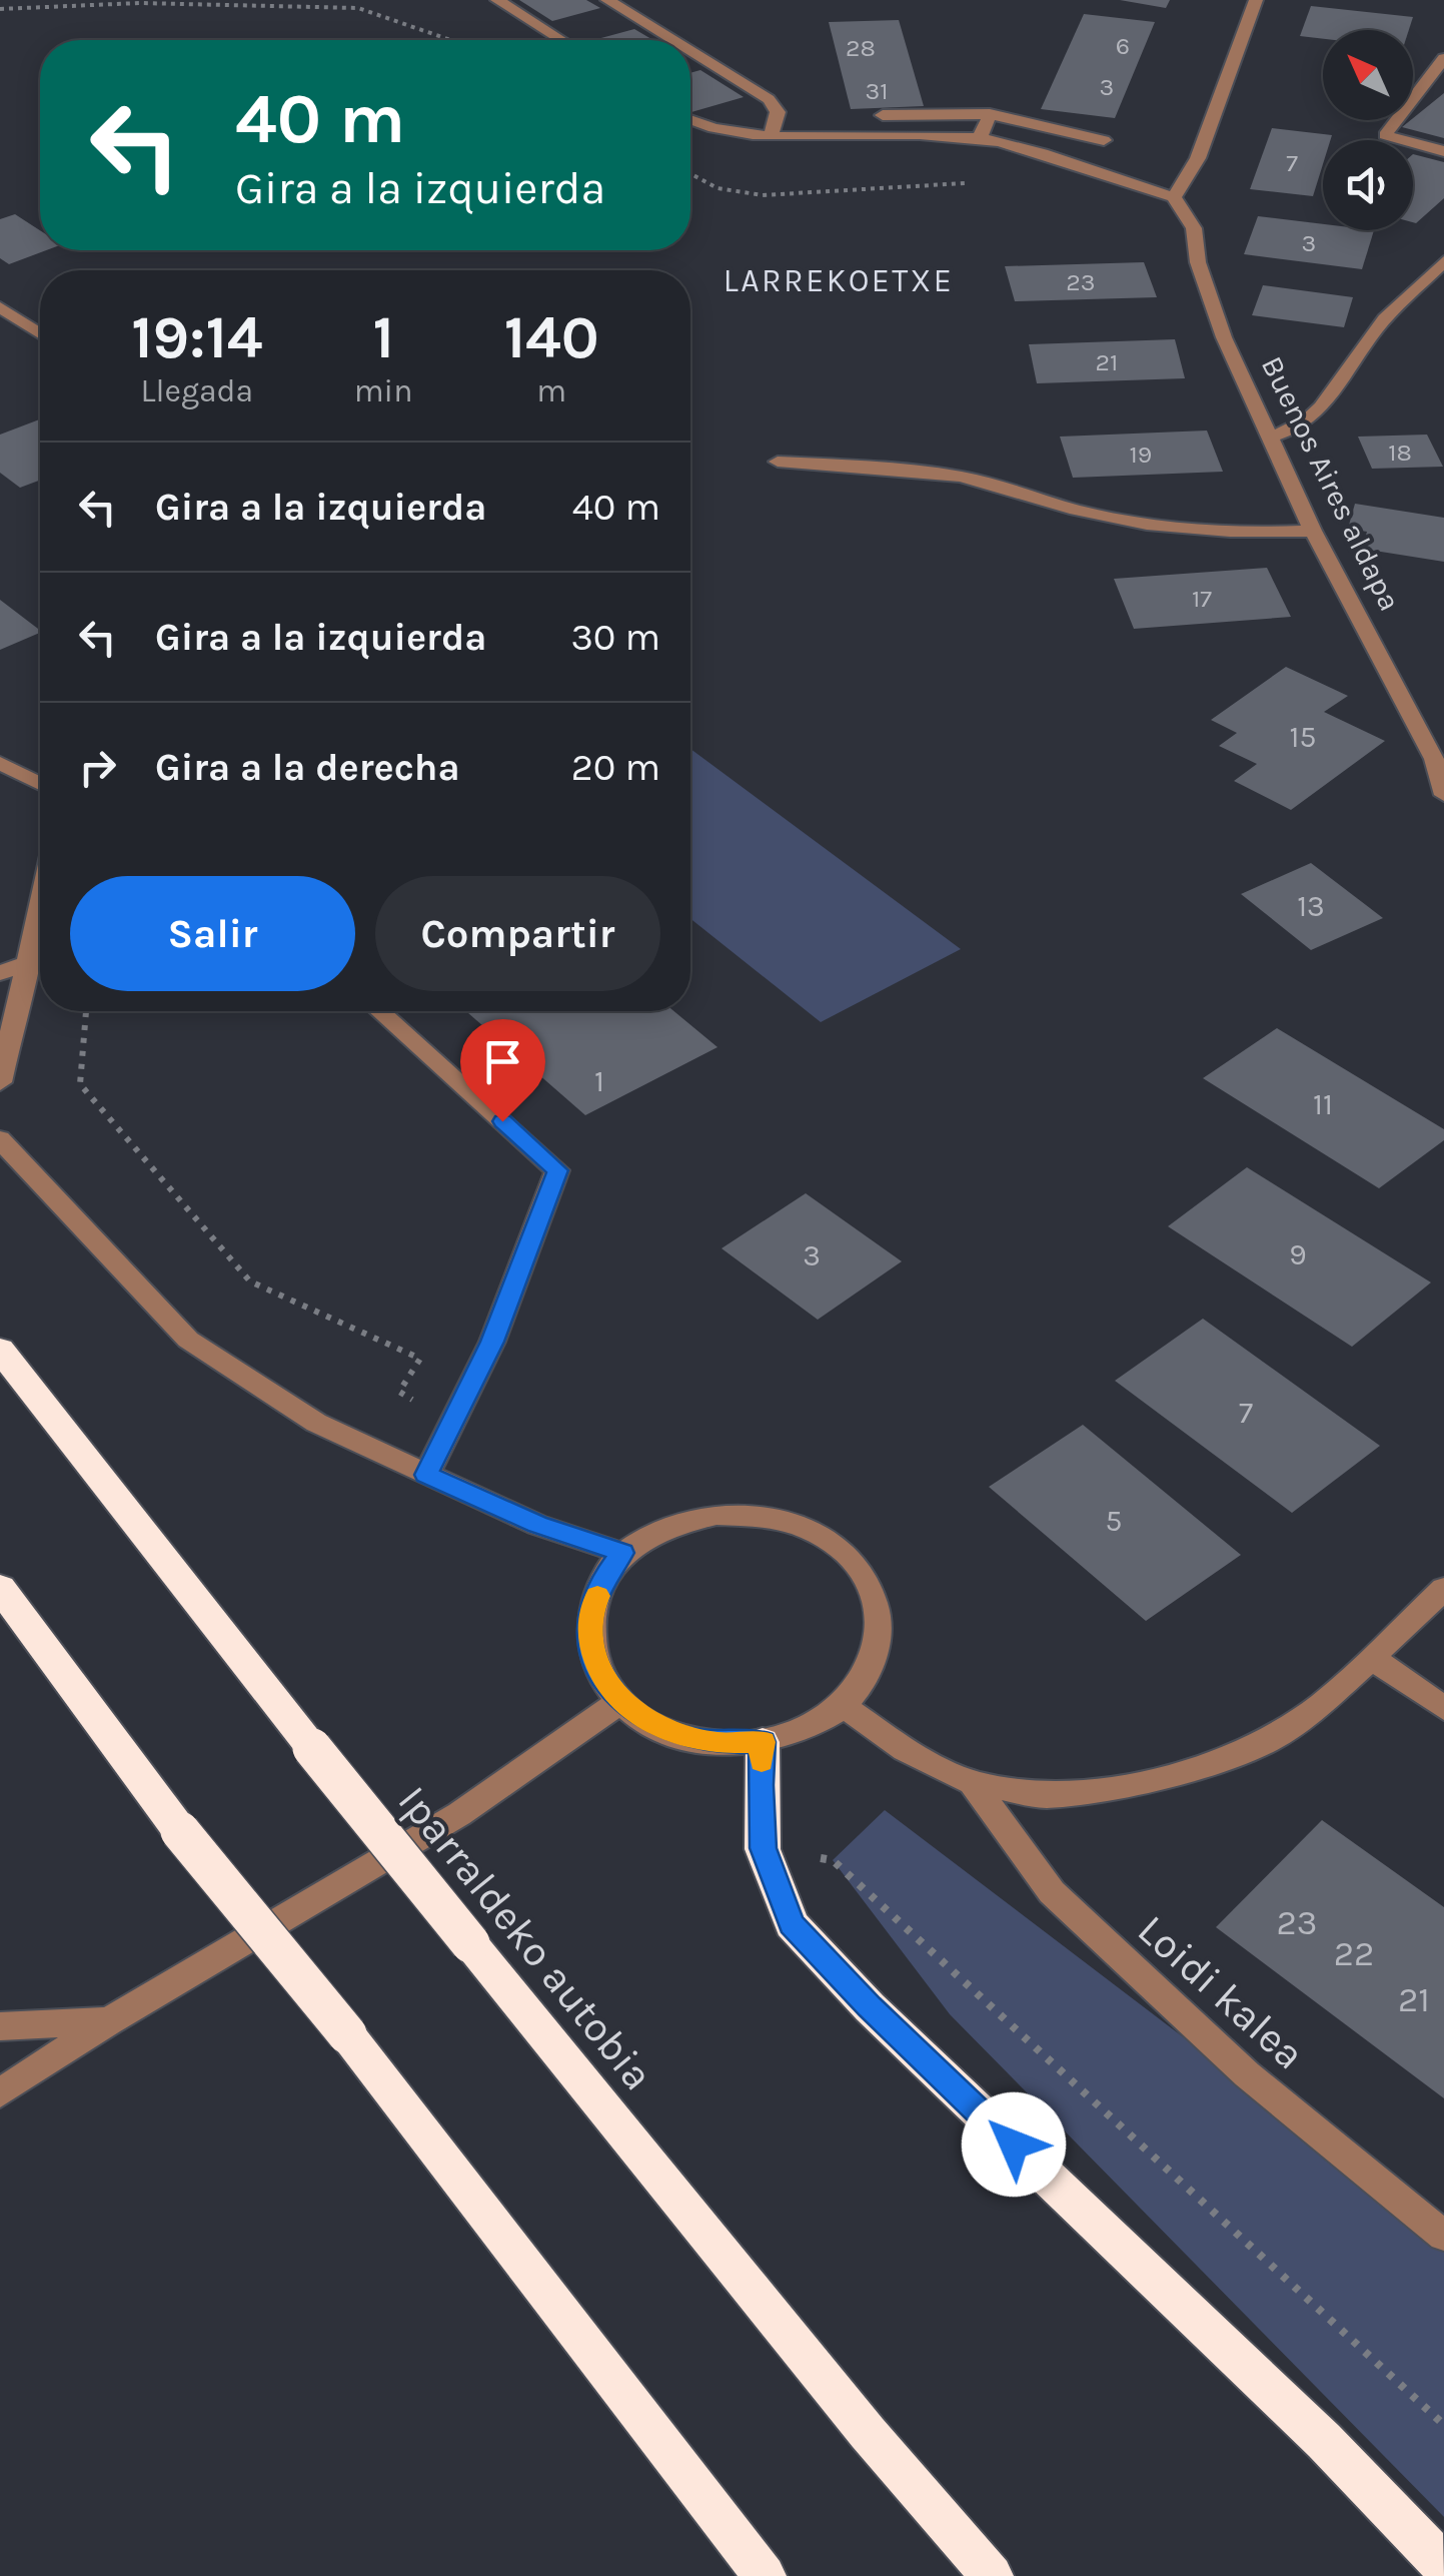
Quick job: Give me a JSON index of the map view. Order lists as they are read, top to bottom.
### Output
{
  "streets": {
    "highway": ["Iparraldeko autobia"],
    "street": ["Buenos Aires aldapa", "Loidi kalea"]
  },
  "districts": ["LARREKOETXE"],
  "house_numbers": [
    "6",
    "28",
    "3",
    "31",
    "7",
    "3",
    "23",
    "21",
    "18",
    "19",
    "17",
    "15",
    "13",
    "1",
    "11",
    "9",
    "3",
    "7",
    "5",
    "23",
    "22",
    "21"
  ],
  "north": "top left",
  "page": {
    "turn": ["40 m", "Gira a la izquierda"],
    "eta": [
      "19:14",
      "Llegada",
      "1",
      "min",
      "140",
      "m"
    ],
    "list": [
      {
        "name": "Gira a la izquierda",
        "value": "40 m"
      },
      {
        "name": "Gira a la izquierda",
        "value": "30 m"
      },
      {
        "name": "Gira a la derecha",
        "value": "20 m"
      }
    ],
    "buttons": ["Salir", "Compartir"]
  }
}
